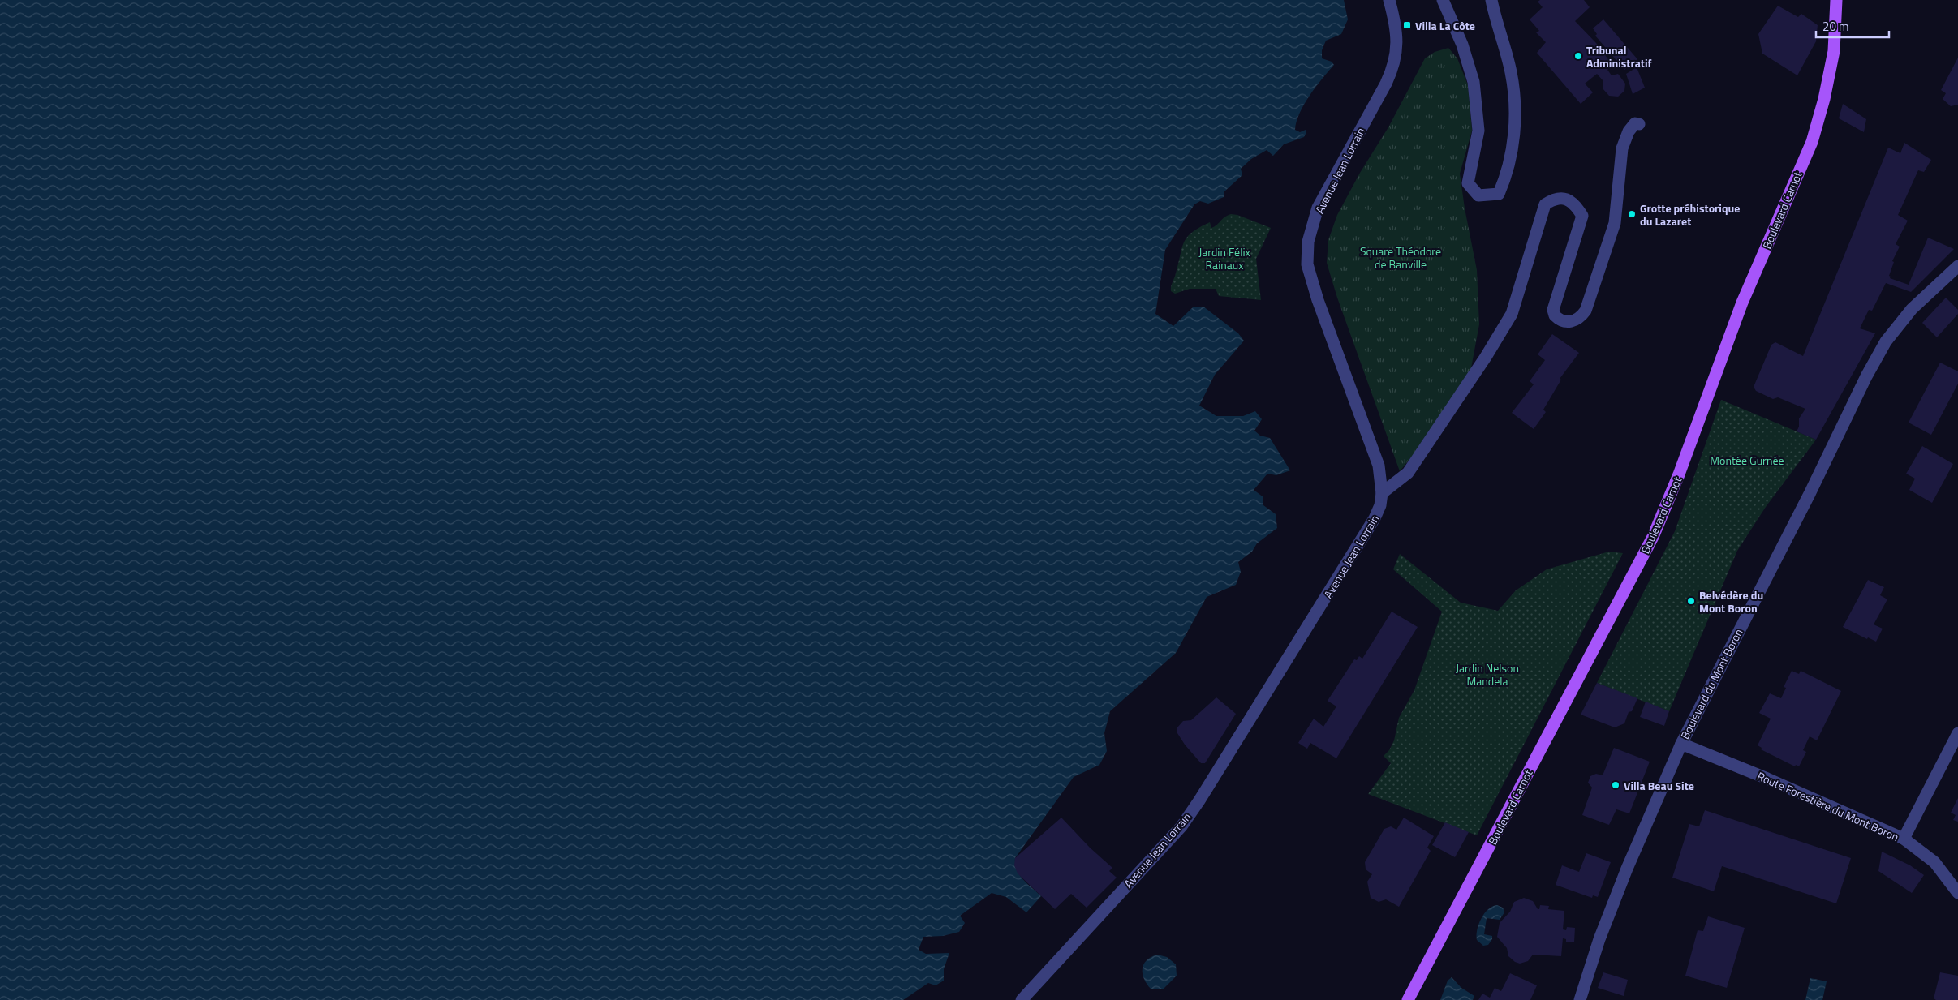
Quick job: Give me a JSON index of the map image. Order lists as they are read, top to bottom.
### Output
{
  "streets": {
    "main road": ["Boulevard Carnot"],
    "street": ["Avenue Jean Lorrain", "Boulevard du Mont Boron", "Route Forestière du Mont Boron"]
  },
  "crossings": [
    ["Boulevard du Mont Boron", "Route Forestière du Mont Boron"]
  ],
  "parks": [
    "Square Théodore de Banville",
    "Jardin Félix Rainaux",
    "Montée Gurnée",
    "Jardin Nelson Mandela"
  ],
  "places": {
    "transit": ["Villa La Côte"],
    "other": [
      "Tribunal Administratif",
      "Grotte préhistorique du Lazaret",
      "Belvédère du Mont Boron",
      "Villa Beau Site"
    ]
  },
  "scale_bar": "20 m"
}
